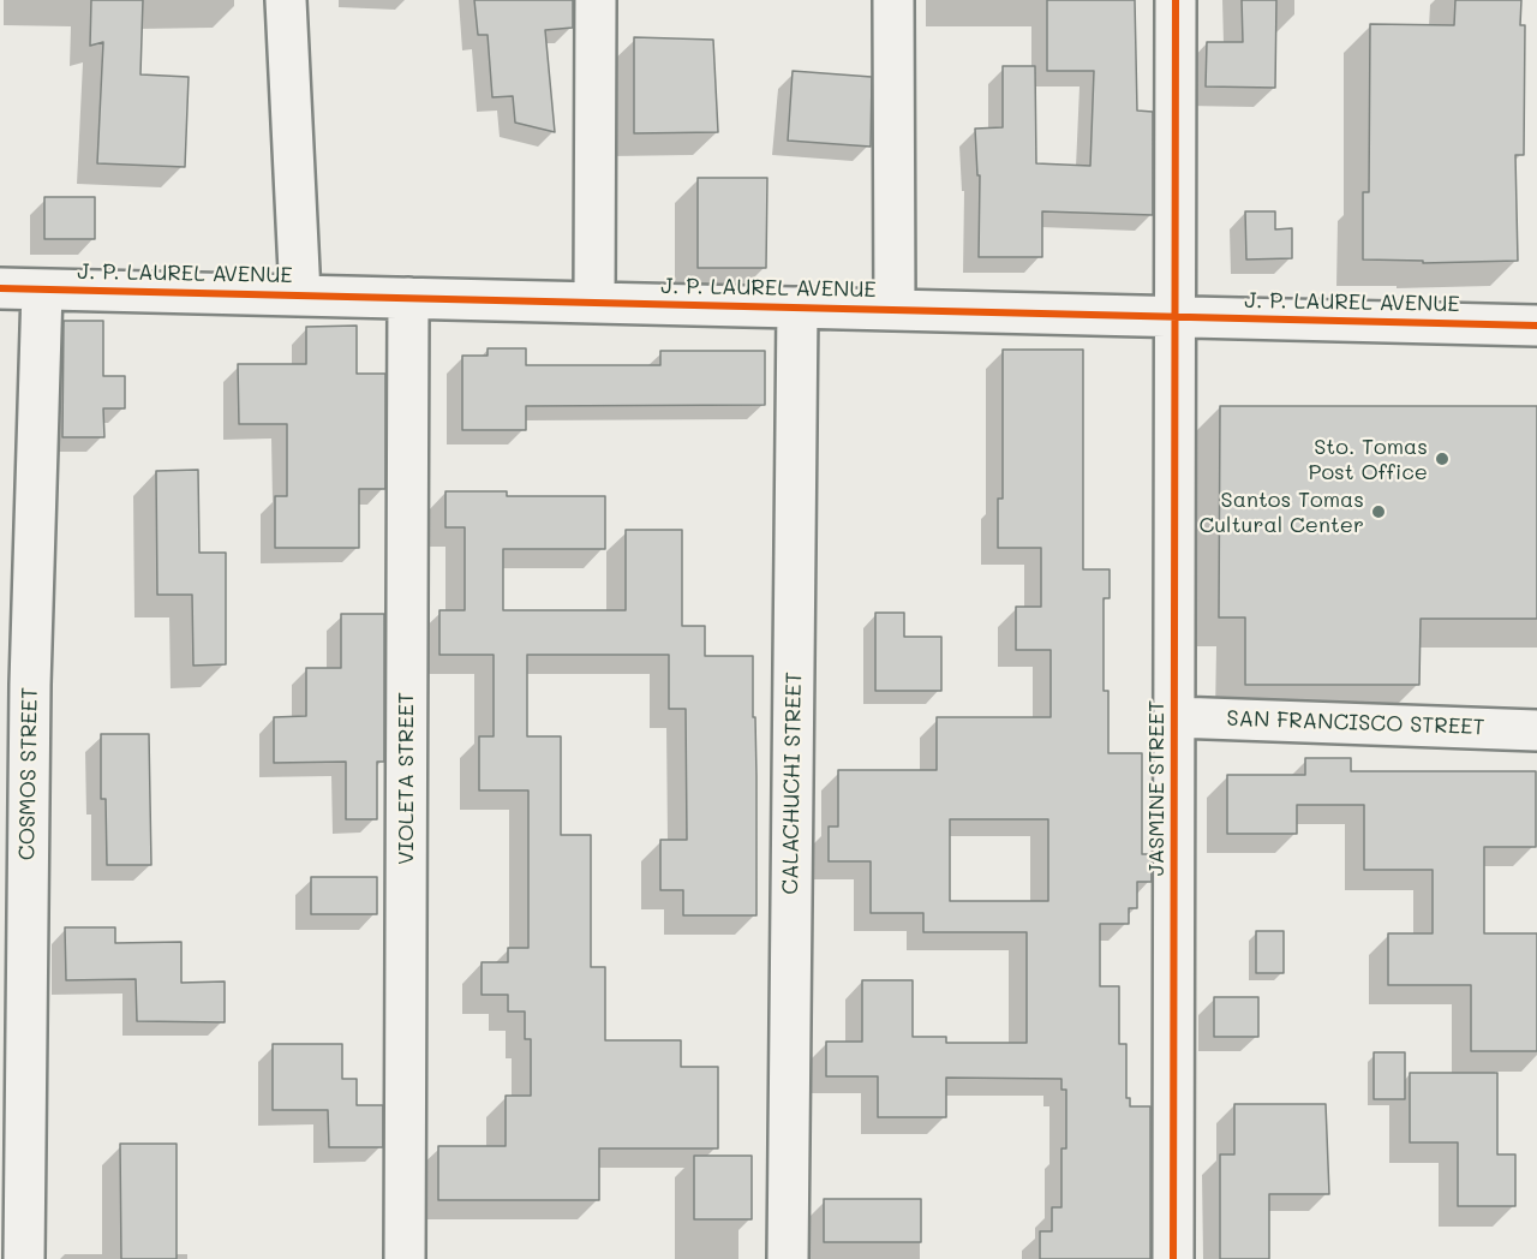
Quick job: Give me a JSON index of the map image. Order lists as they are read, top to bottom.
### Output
{
  "streets": {
    "street": [
      "J. P. LAUREL AVENUE",
      "SAN FRANCISCO STREET",
      "COSMOS STREET",
      "VIOLETA STREET",
      "CALACHUCHI STREET",
      "JASMINE STREET"
    ]
  },
  "crossings": [
    ["J. P. LAUREL AVENUE", "COSMOS STREET"],
    ["J. P. LAUREL AVENUE", "VIOLETA STREET"],
    ["J. P. LAUREL AVENUE", "CALACHUCHI STREET"],
    ["J. P. LAUREL AVENUE", "JASMINE STREET"],
    ["SAN FRANCISCO STREET", "JASMINE STREET"]
  ],
  "places": ["Sto. Tomas Post Office", "Santos Tomas Cultural Center"]
}
